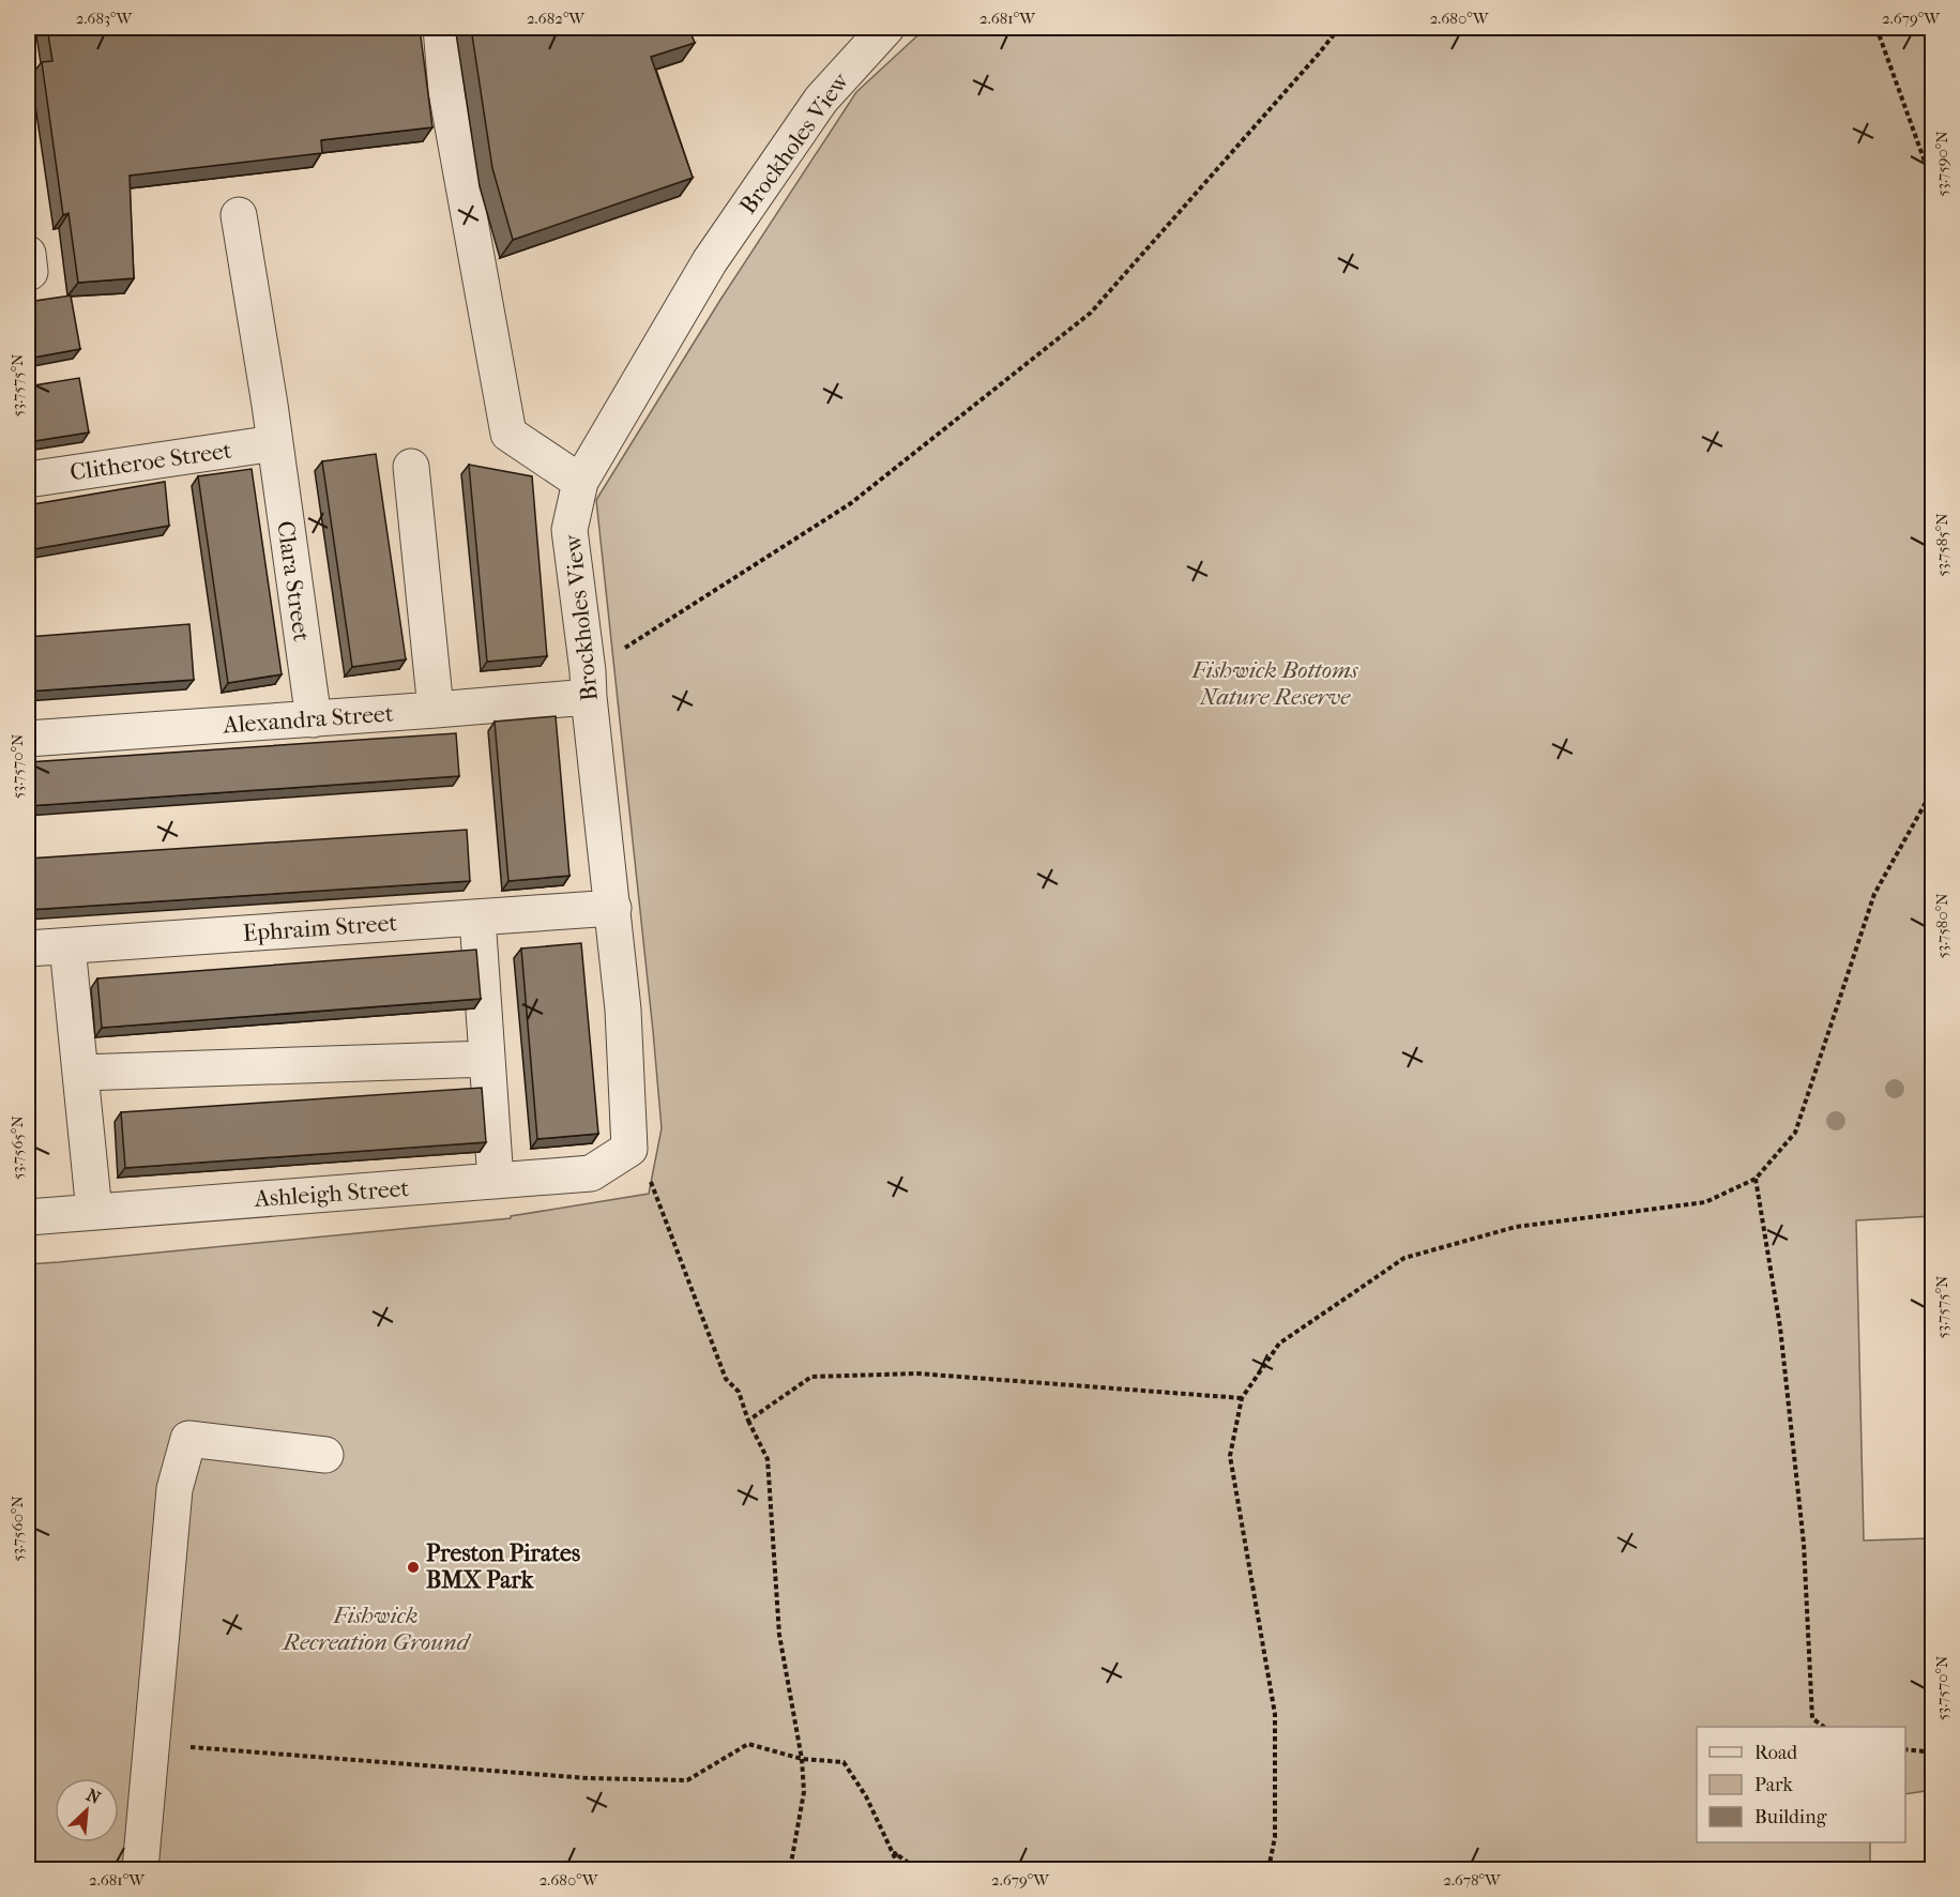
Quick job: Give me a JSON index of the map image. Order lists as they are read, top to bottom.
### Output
{
  "streets": {
    "street": [
      "Brockholes View",
      "Clitheroe Street",
      "Clara Street",
      "Alexandra Street",
      "Ephraim Street",
      "Ashleigh Street"
    ]
  },
  "crossings": [
    ["Brockholes View", "Alexandra Street"],
    ["Brockholes View", "Ephraim Street"],
    ["Brockholes View", "Ashleigh Street"],
    ["Clitheroe Street", "Clara Street"],
    ["Clara Street", "Alexandra Street"]
  ],
  "parks": ["Fishwick Bottoms Nature Reserve", "Fishwick Recreation Ground"],
  "places": ["Preston Pirates BMX Park"],
  "legend": ["Road", "Park", "Building"],
  "north": "top right",
  "coordinates": [
    "2.683°W",
    "2.682°W",
    "2.681°W",
    "2.680°W",
    "2.679°W",
    "53.7590°N",
    "53.7575°N",
    "53.7585°N",
    "53.7570°N",
    "53.7580°N",
    "53.7565°N",
    "53.7560°N",
    "2.678°W"
  ]
}
